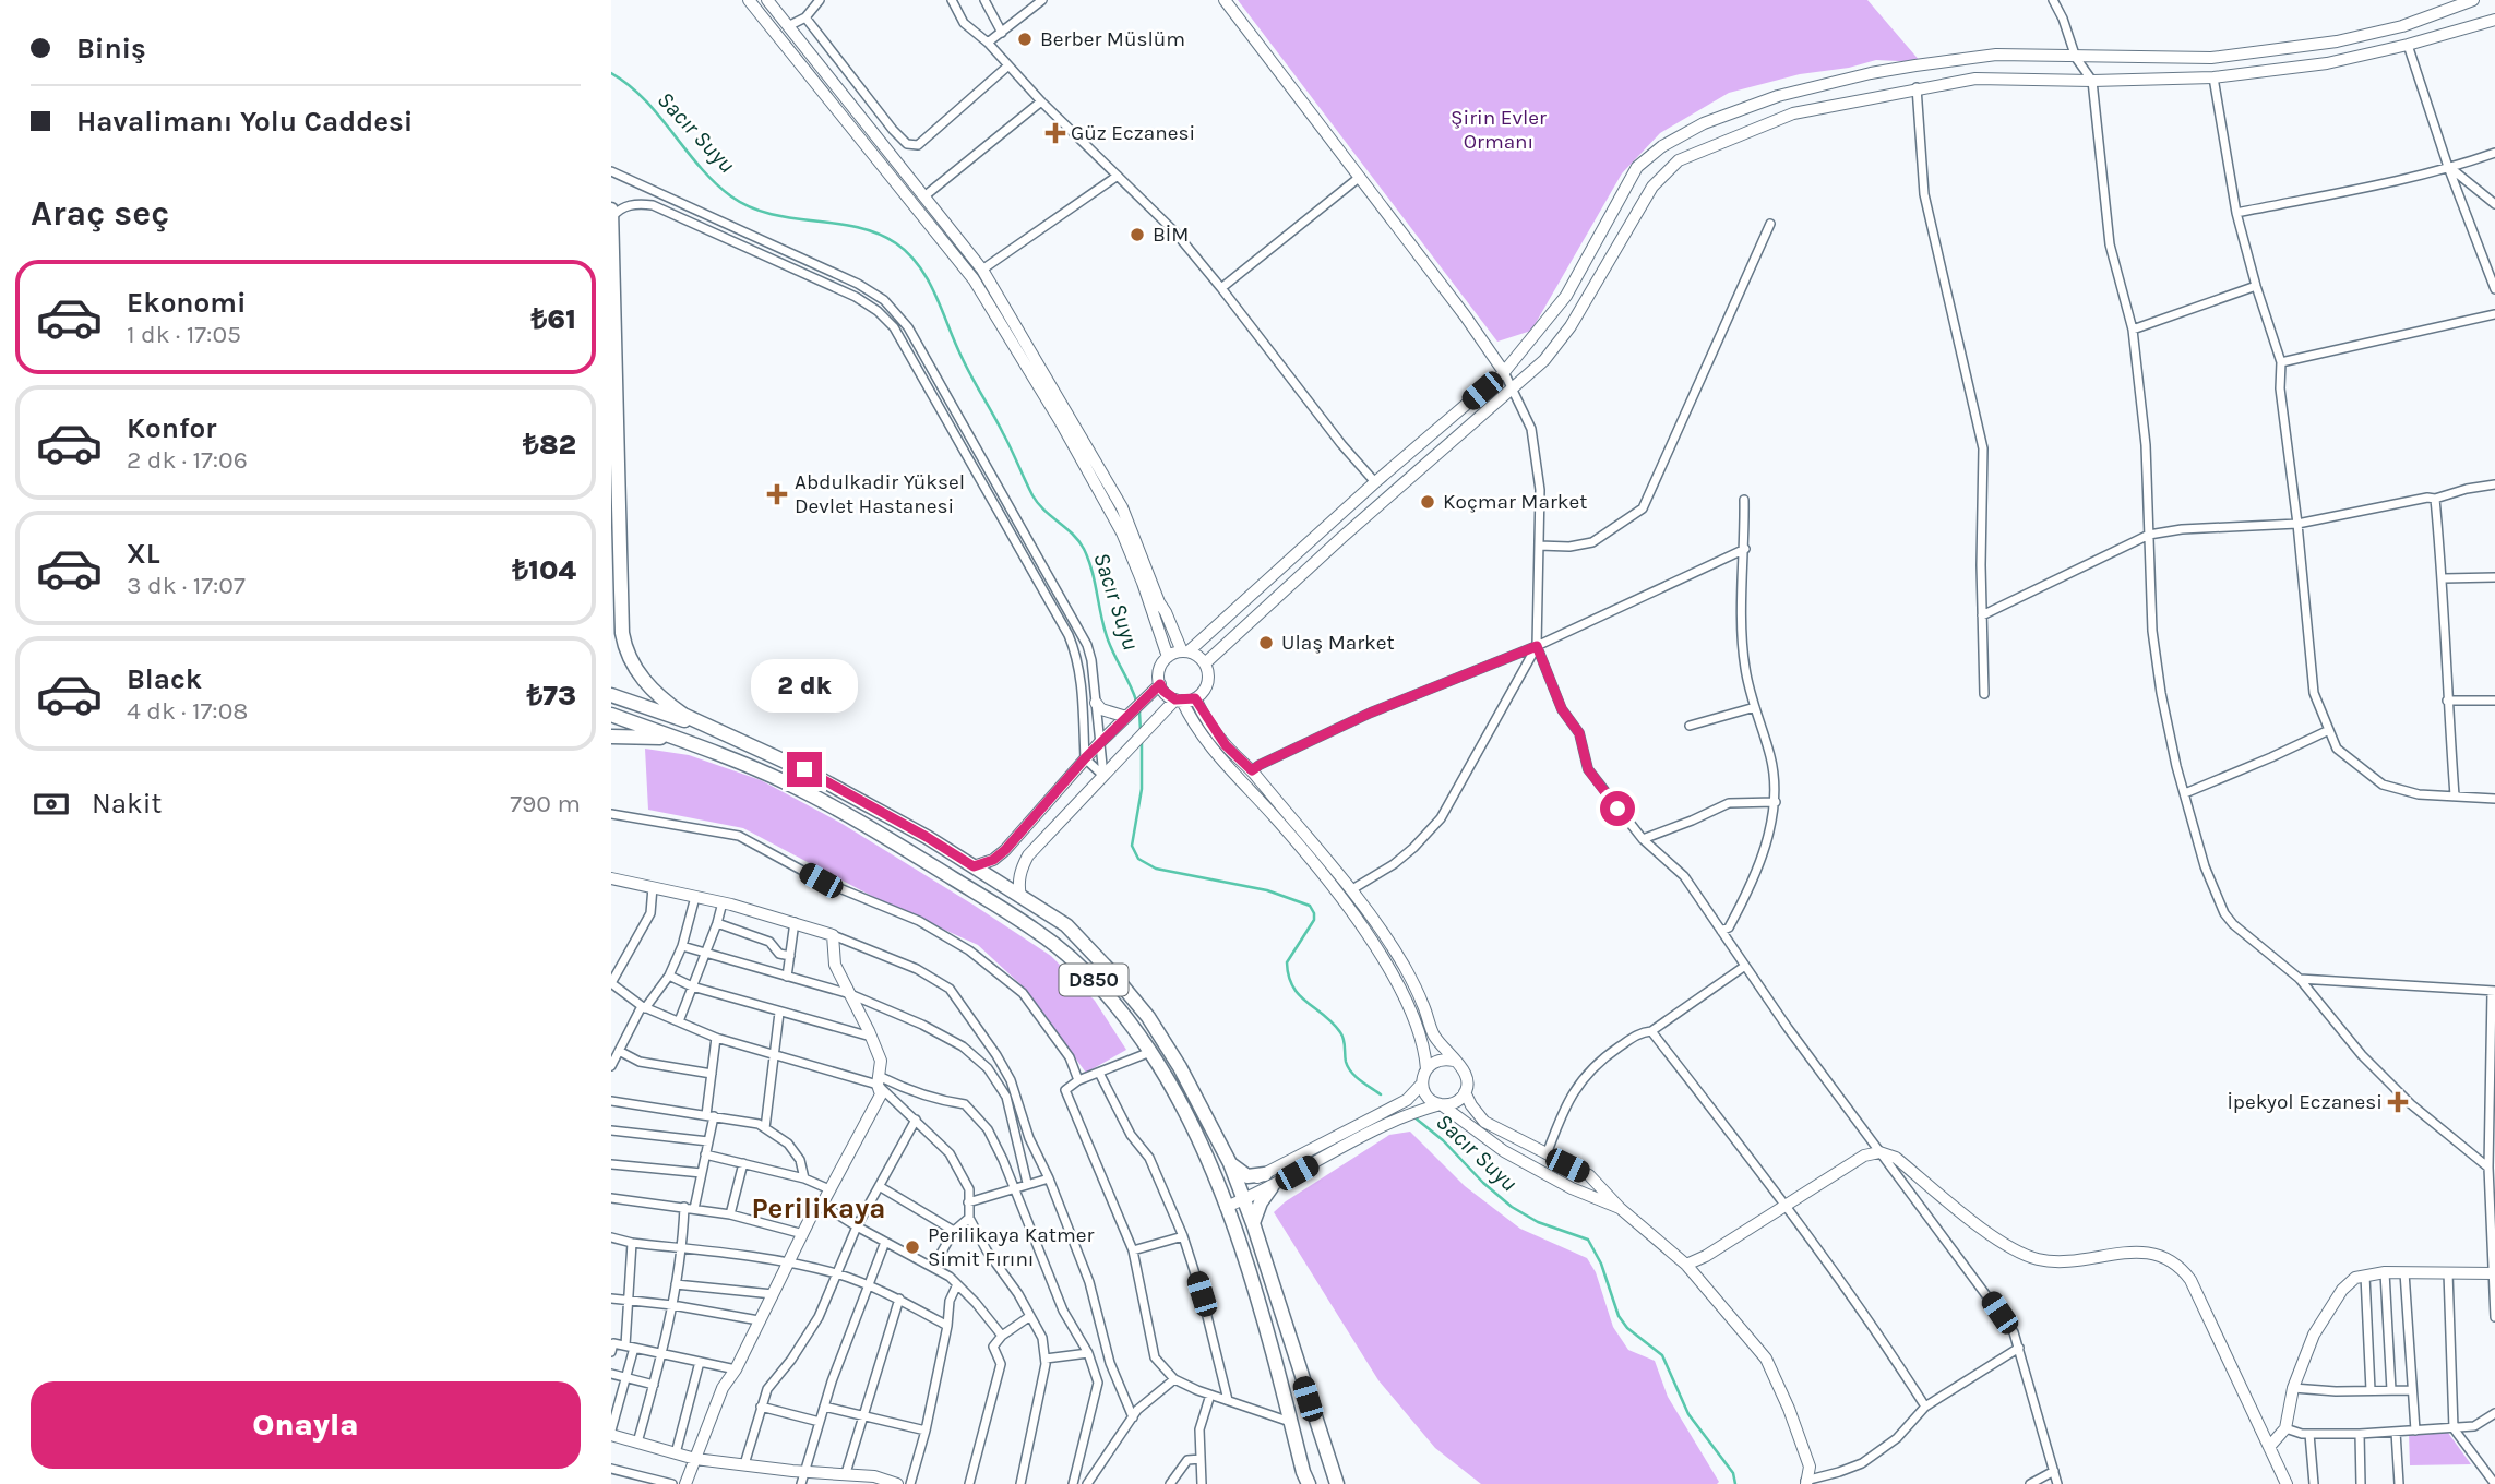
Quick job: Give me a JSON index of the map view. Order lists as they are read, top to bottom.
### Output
{
  "streets": {
    "highway": ["D850"]
  },
  "districts": ["Perilikaya"],
  "water": ["Sacır Suyu"],
  "parks": ["Şirin Evler Ormanı"],
  "places": {
    "other": [
      "Berber Müslüm",
      "BİM",
      "Koçmar Market",
      "Ulaş Market",
      "Perilikaya Katmer Simit Fırını"
    ],
    "health": ["Güz Eczanesi", "Abdulkadir Yüksel Devlet Hastanesi", "İpekyol Eczanesi"]
  },
  "page": {
    "banner": ["Biniş", "Havalimanı Yolu Caddesi"],
    "heading": "Araç seç",
    "list": [
      {
        "name": "Ekonomi",
        "note": "1 dk · 17:05",
        "value": "₺61"
      },
      {
        "name": "Konfor",
        "note": "2 dk · 17:06",
        "value": "₺82"
      },
      {
        "name": "XL",
        "note": "3 dk · 17:07",
        "value": "₺104"
      },
      {
        "name": "Black",
        "note": "4 dk · 17:08",
        "value": "₺73"
      }
    ],
    "bubble": "2 dk",
    "pay": ["Nakit", "790 m"],
    "buttons": "Onayla"
  }
}
